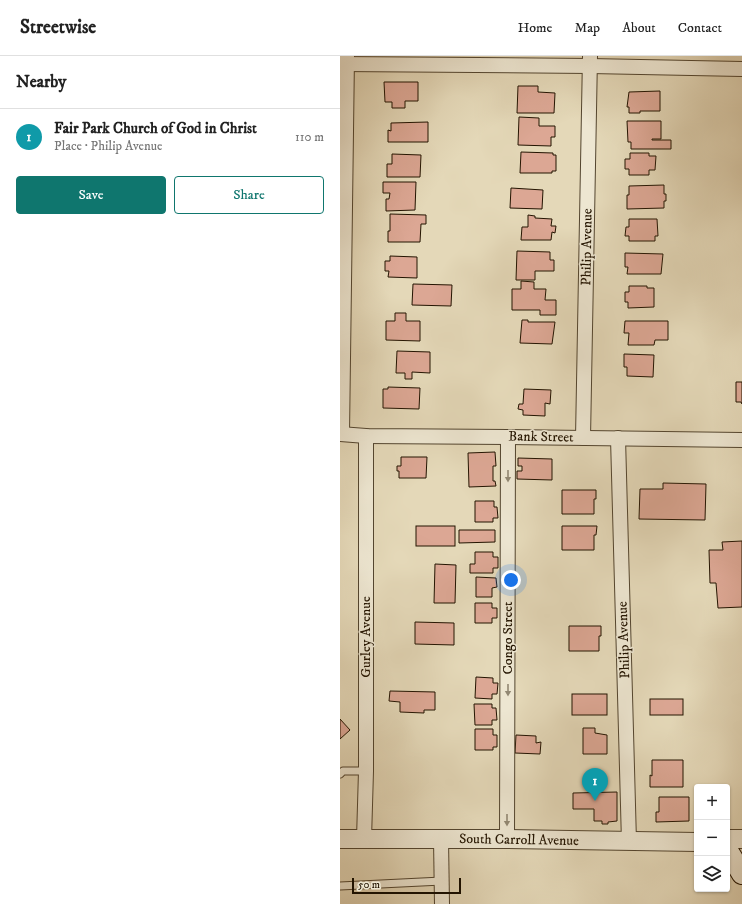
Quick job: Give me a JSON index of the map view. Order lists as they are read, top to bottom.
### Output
{
  "streets": {
    "street": [
      "Philip Avenue",
      "Bank Street",
      "Gurley Avenue",
      "Congo Street",
      "South Carroll Avenue"
    ]
  },
  "crossings": [
    ["Philip Avenue", "Bank Street"],
    ["Philip Avenue", "South Carroll Avenue"],
    ["Bank Street", "Gurley Avenue"],
    ["Bank Street", "Congo Street"],
    ["Gurley Avenue", "South Carroll Avenue"],
    ["Congo Street", "South Carroll Avenue"]
  ],
  "one_way": ["Congo Street"],
  "scale_bar": "50 m",
  "page": {
    "header": "Streetwise",
    "nav": [
      "Home",
      "Map",
      "About",
      "Contact"
    ],
    "heading": "Nearby",
    "list": [
      {
        "mark": "1",
        "name": "Fair Park Church of God in Christ",
        "note": "Place · Philip Avenue",
        "value": "110 m"
      }
    ],
    "buttons": ["Save", "Share"],
    "pins": "1",
    "map_buttons": ["+", "−"],
    "scale": "50 m"
  }
}
